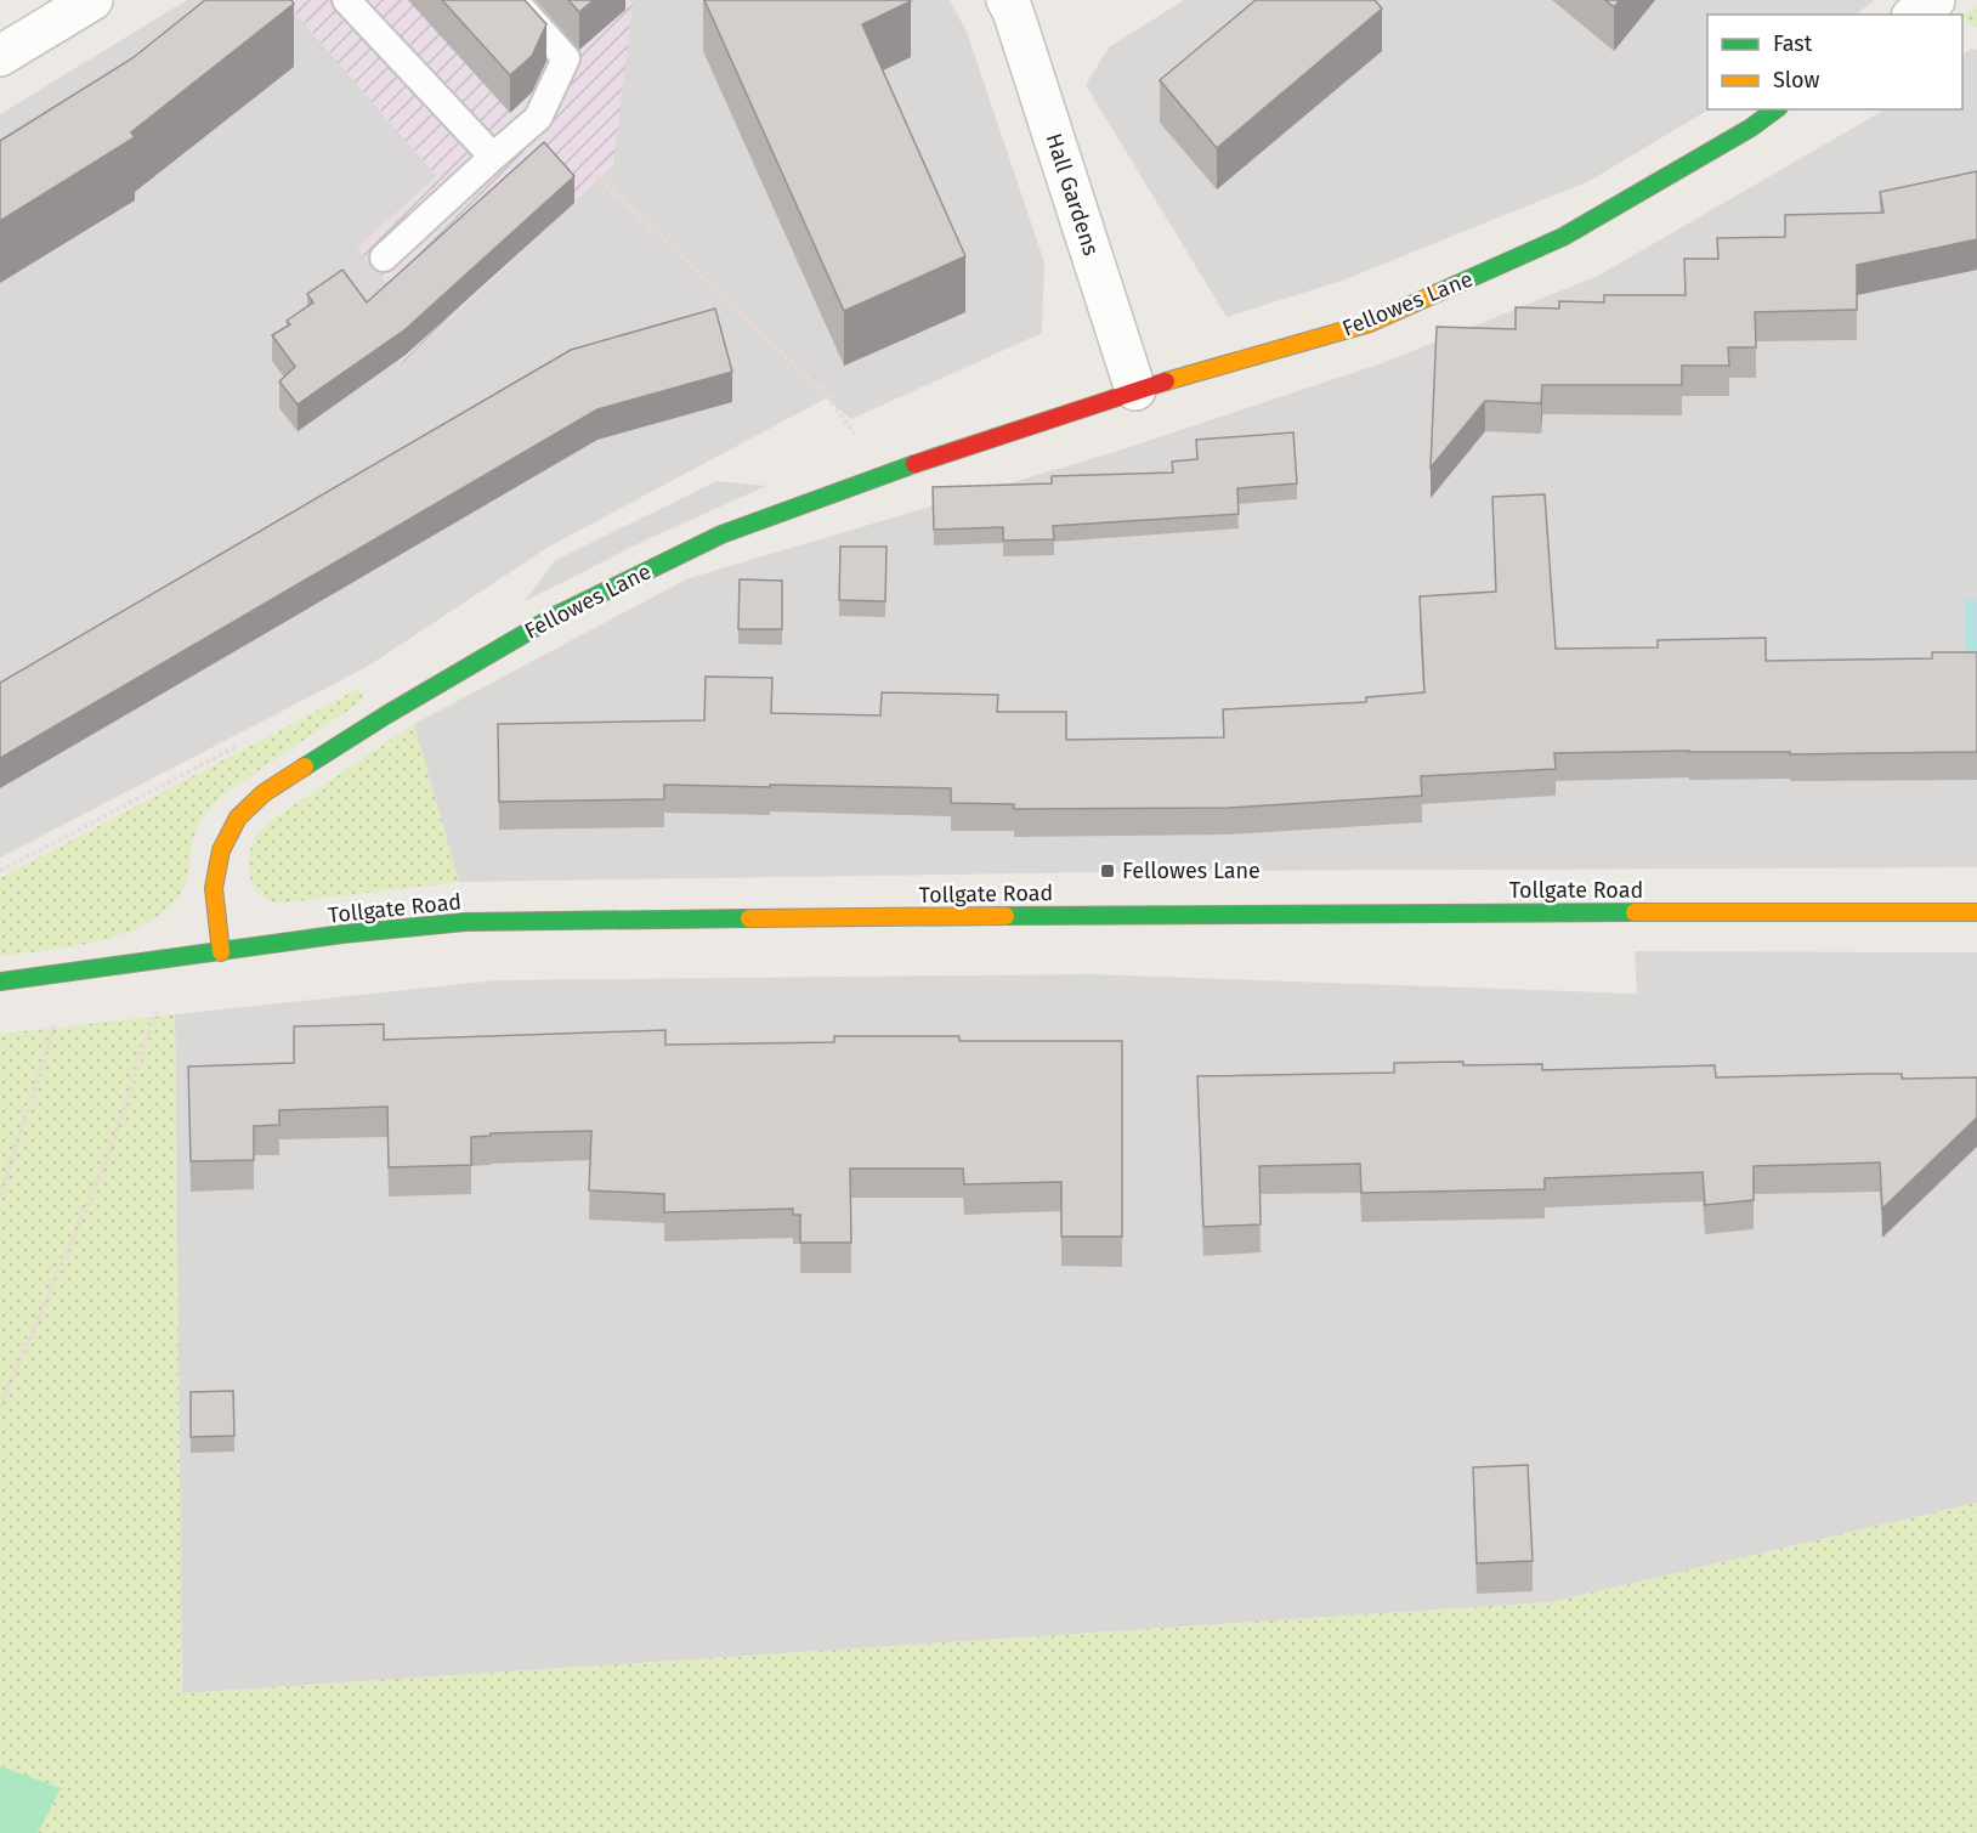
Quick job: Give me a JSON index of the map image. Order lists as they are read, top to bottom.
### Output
{
  "streets": {
    "street": ["Hall Gardens", "Fellowes Lane", "Tollgate Road"]
  },
  "crossings": [
    ["Hall Gardens", "Fellowes Lane"],
    ["Fellowes Lane", "Tollgate Road"]
  ],
  "places": {
    "transit": ["Fellowes Lane"]
  },
  "legend": ["Fast", "Slow"]
}
